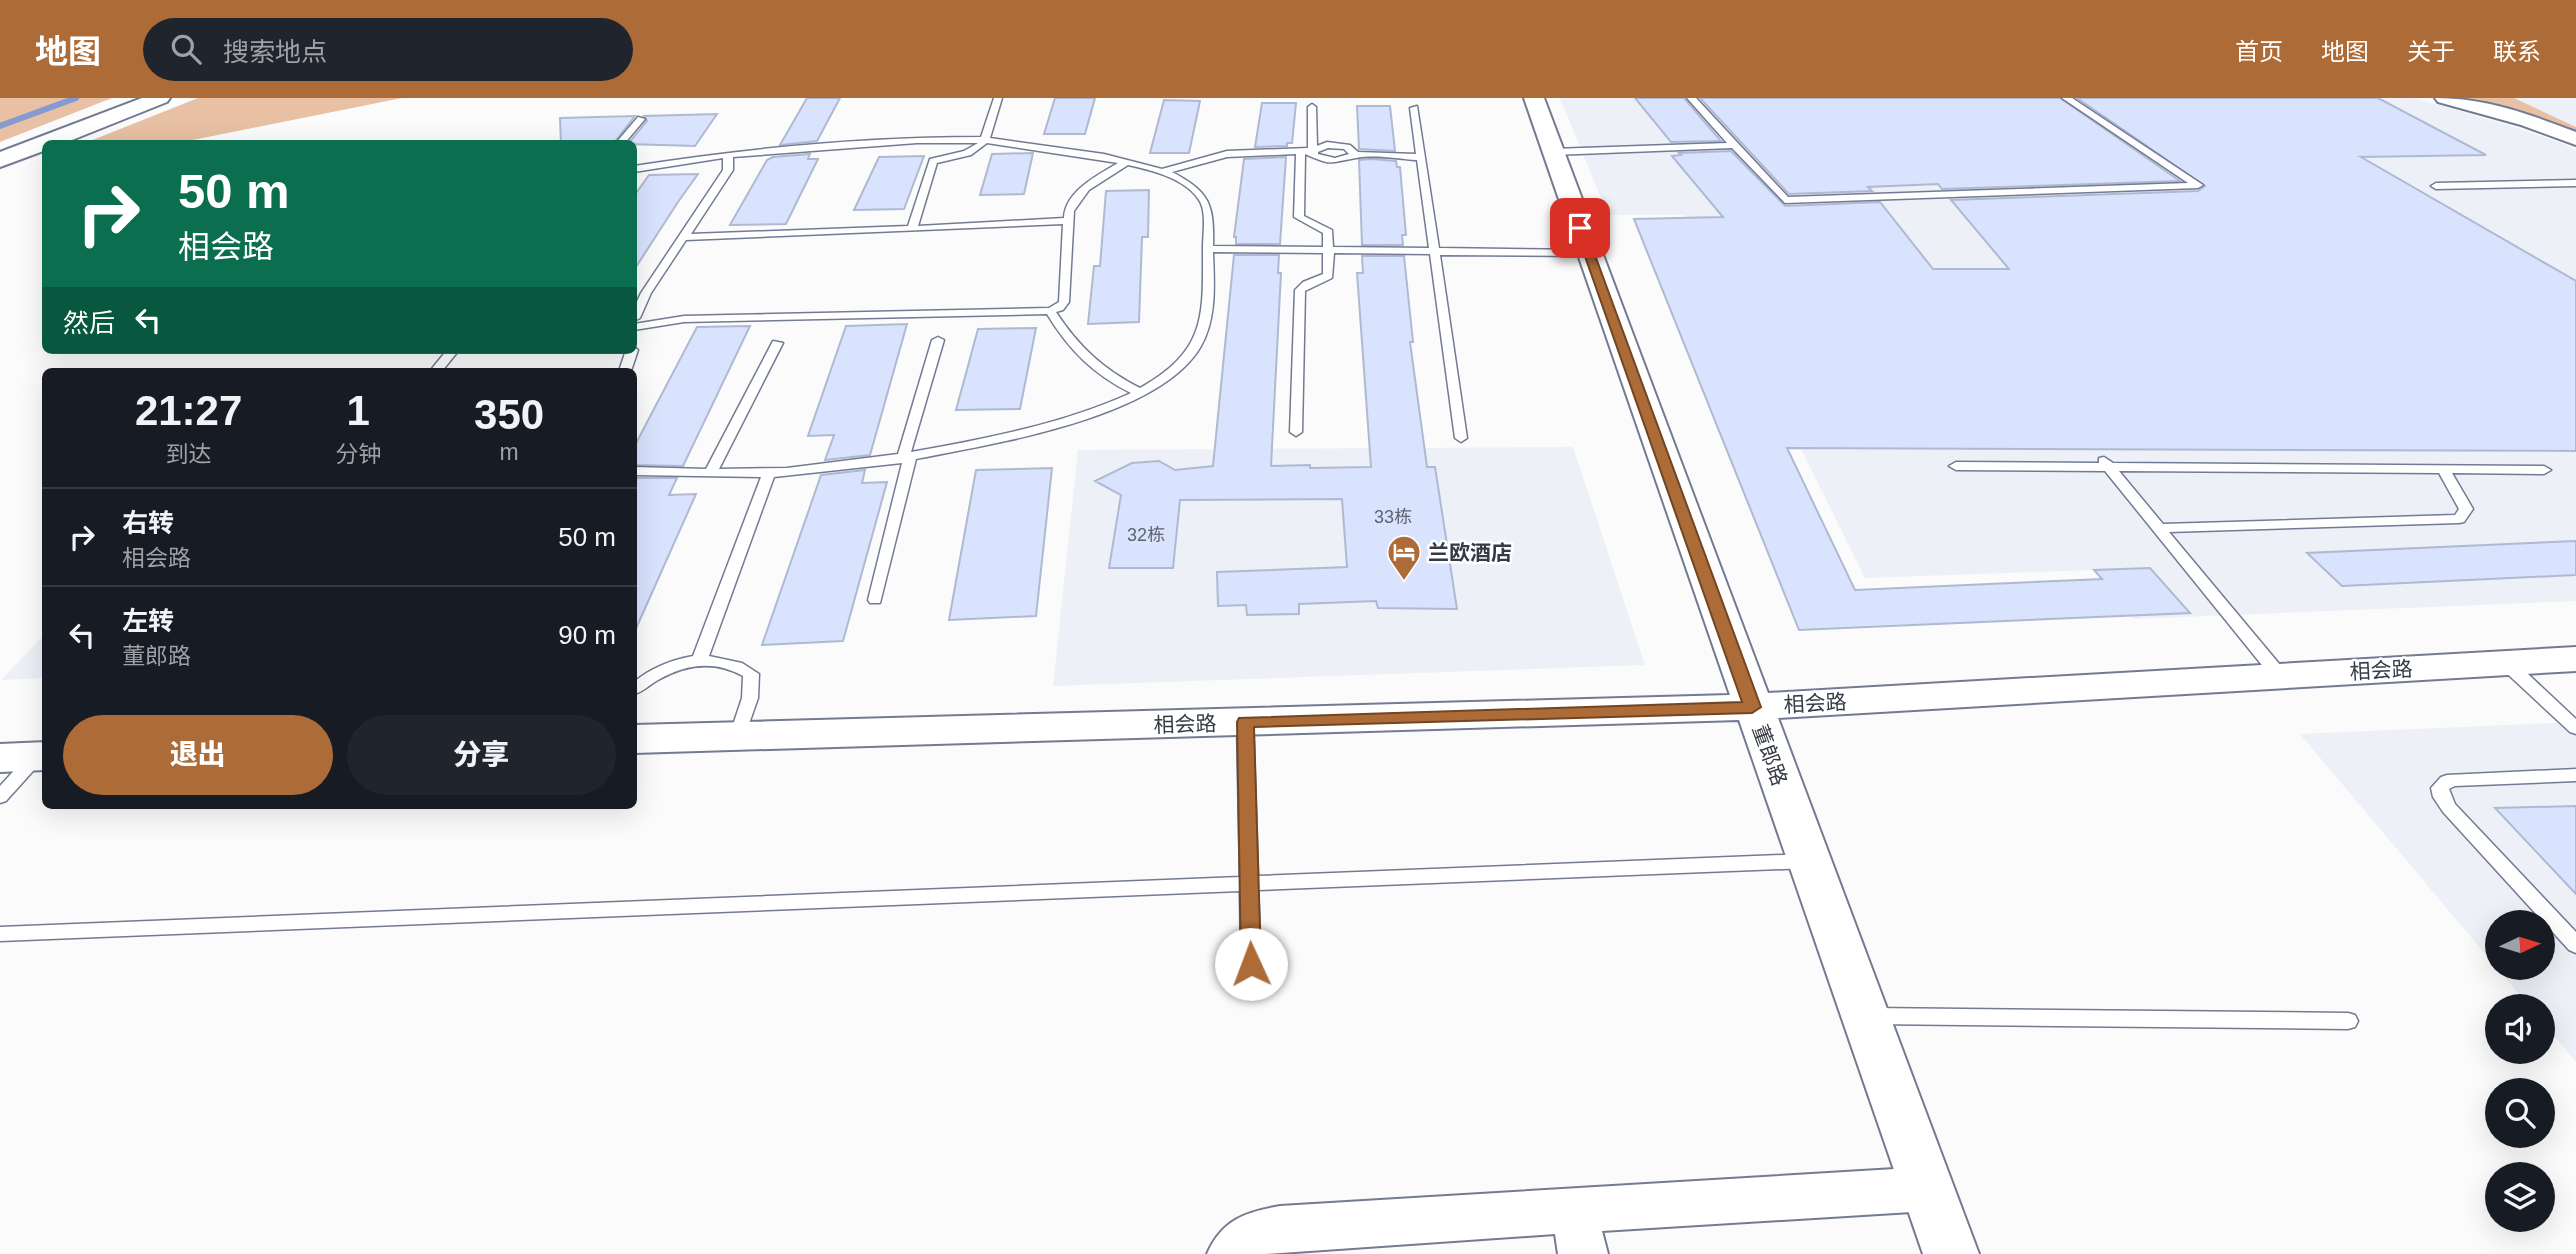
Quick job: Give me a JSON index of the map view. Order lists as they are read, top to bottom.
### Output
{
  "streets": {
    "street": ["相会路", "董郎路"]
  },
  "crossings": [
    ["相会路", "董郎路"]
  ],
  "places": {
    "hotel": ["兰欧酒店"]
  },
  "house_numbers": ["33栋", "32栋"],
  "north": "right",
  "page": {
    "header": "地图",
    "search": "搜索地点",
    "nav": [
      "首页",
      "地图",
      "关于",
      "联系"
    ],
    "turn": ["50 m", "相会路"],
    "then": "然后",
    "eta": [
      "21:27",
      "到达",
      "1",
      "分钟",
      "350",
      "m"
    ],
    "list": [
      {
        "name": "右转",
        "note": "相会路",
        "value": "50 m"
      },
      {
        "name": "左转",
        "note": "董郎路",
        "value": "90 m"
      }
    ],
    "buttons": ["退出", "分享"]
  }
}
